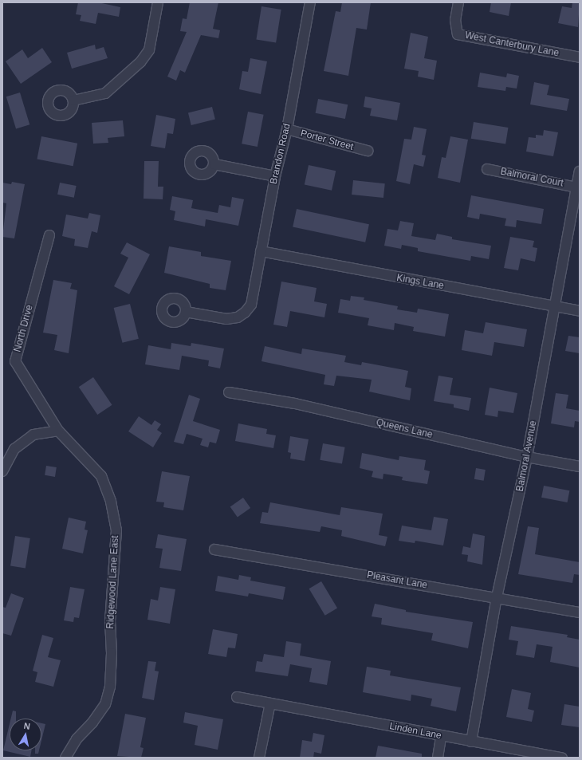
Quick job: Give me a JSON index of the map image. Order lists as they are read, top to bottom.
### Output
{
  "streets": {
    "street": [
      "West Canterbury Lane",
      "Porter Street",
      "Brandon Road",
      "Balmoral Court",
      "Kings Lane",
      "North Drive",
      "Queens Lane",
      "Balmoral Avenue",
      "Pleasant Lane",
      "Ridgewood Lane East",
      "Linden Lane"
    ]
  },
  "crossings": [
    ["Porter Street", "Brandon Road"],
    ["Brandon Road", "Kings Lane"],
    ["Balmoral Court", "Balmoral Avenue"],
    ["Kings Lane", "Balmoral Avenue"],
    ["North Drive", "Ridgewood Lane East"],
    ["Queens Lane", "Balmoral Avenue"],
    ["Balmoral Avenue", "Pleasant Lane"],
    ["Balmoral Avenue", "Linden Lane"]
  ],
  "north": "top"
}
